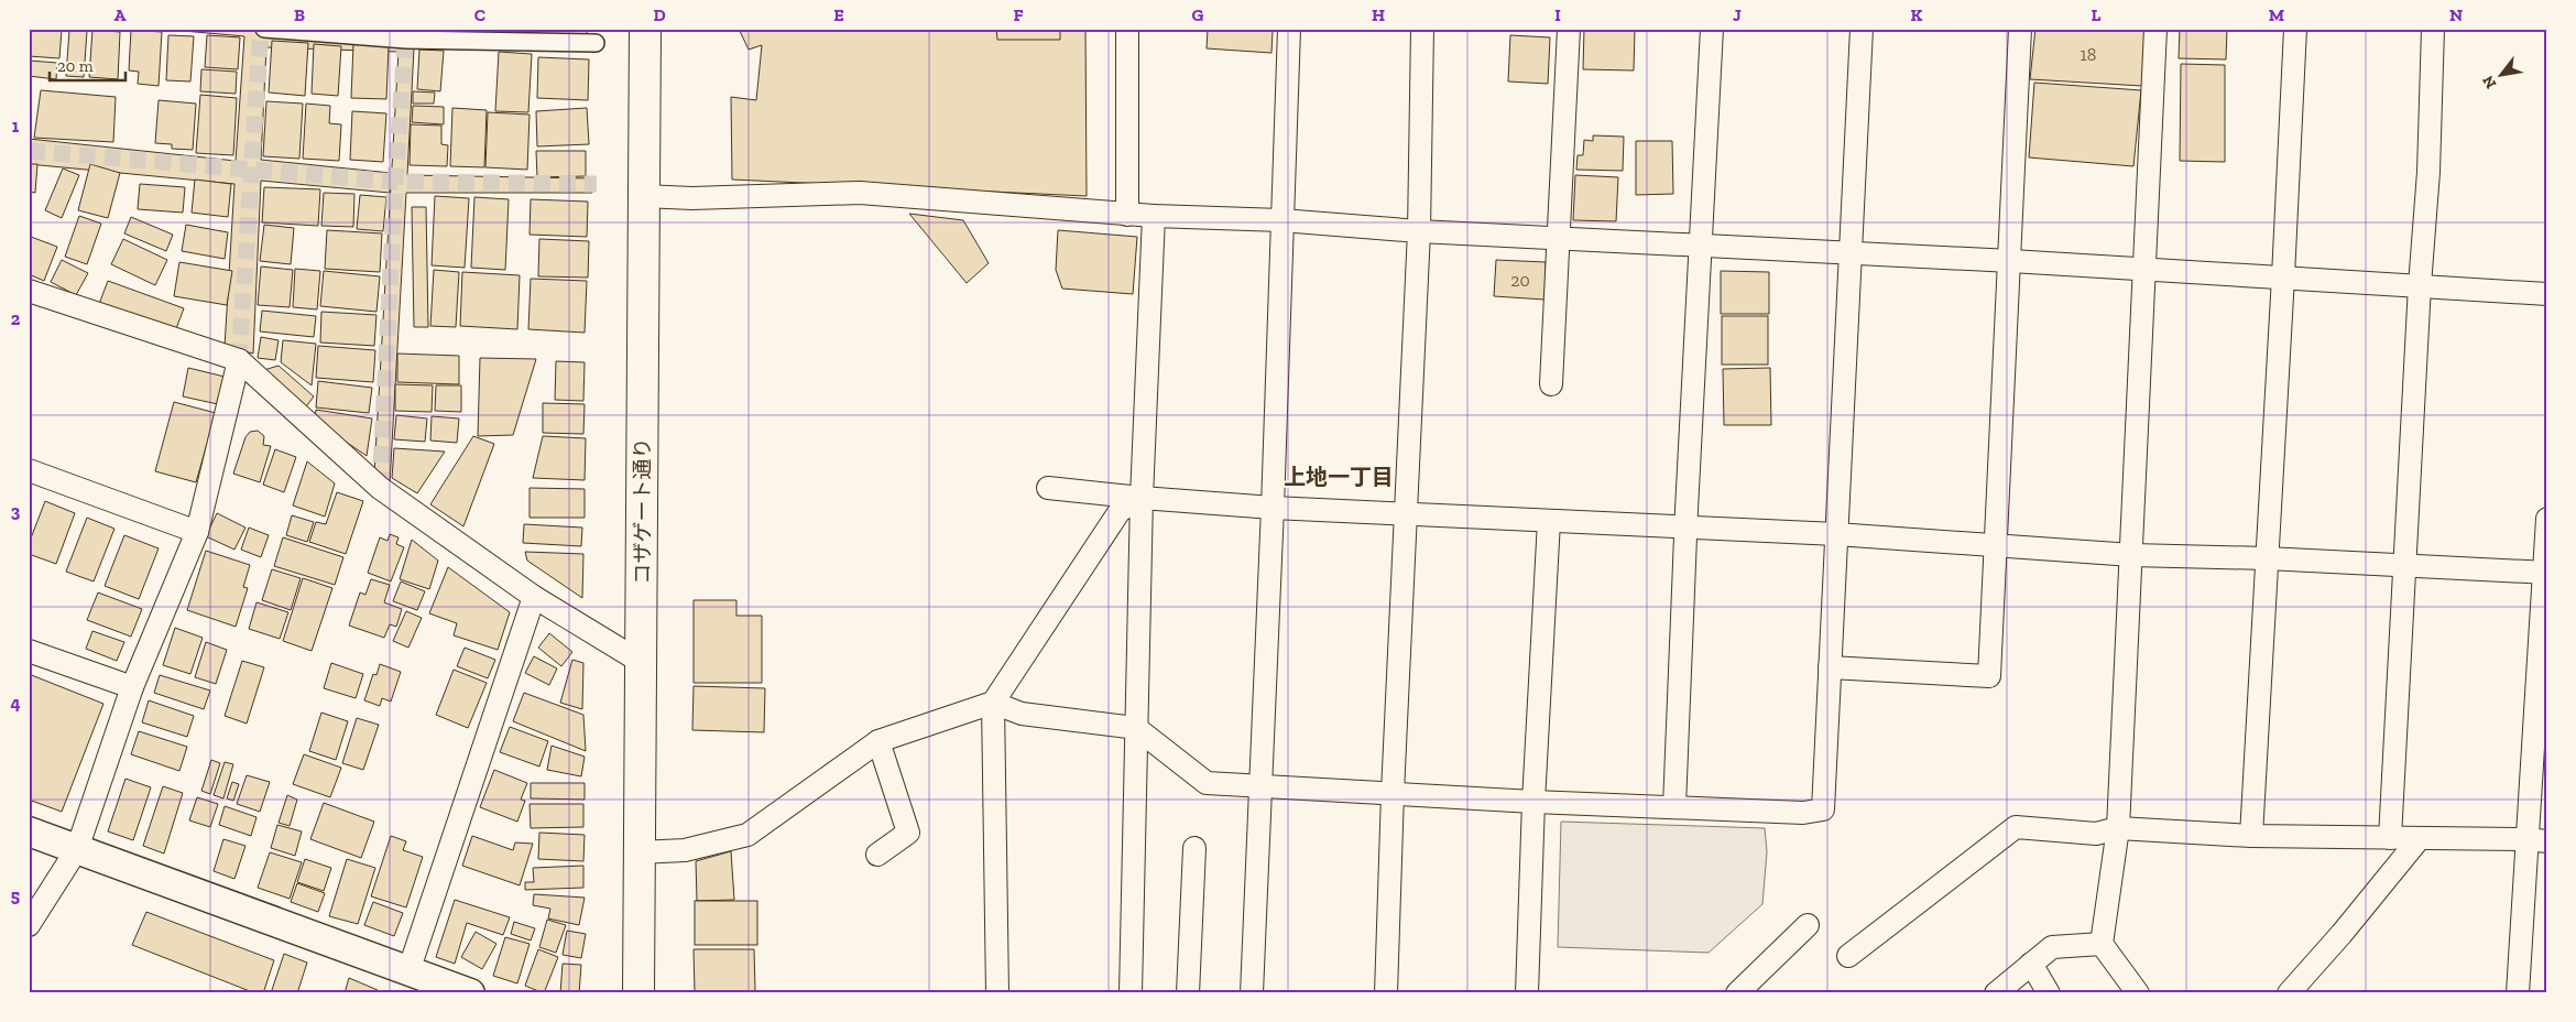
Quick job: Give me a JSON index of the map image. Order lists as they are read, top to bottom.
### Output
{
  "streets": {
    "main road": ["コザゲート通り"]
  },
  "districts": ["上地一丁目"],
  "house_numbers": ["18", "20"],
  "scale_bar": "20 m",
  "north": "bottom left",
  "grid": {
    "columns": [
      "A",
      "B",
      "C",
      "D",
      "E",
      "F",
      "G",
      "H",
      "I",
      "J",
      "K",
      "L",
      "M",
      "N"
    ],
    "rows": [
      "1",
      "2",
      "3",
      "4",
      "5"
    ]
  }
}
